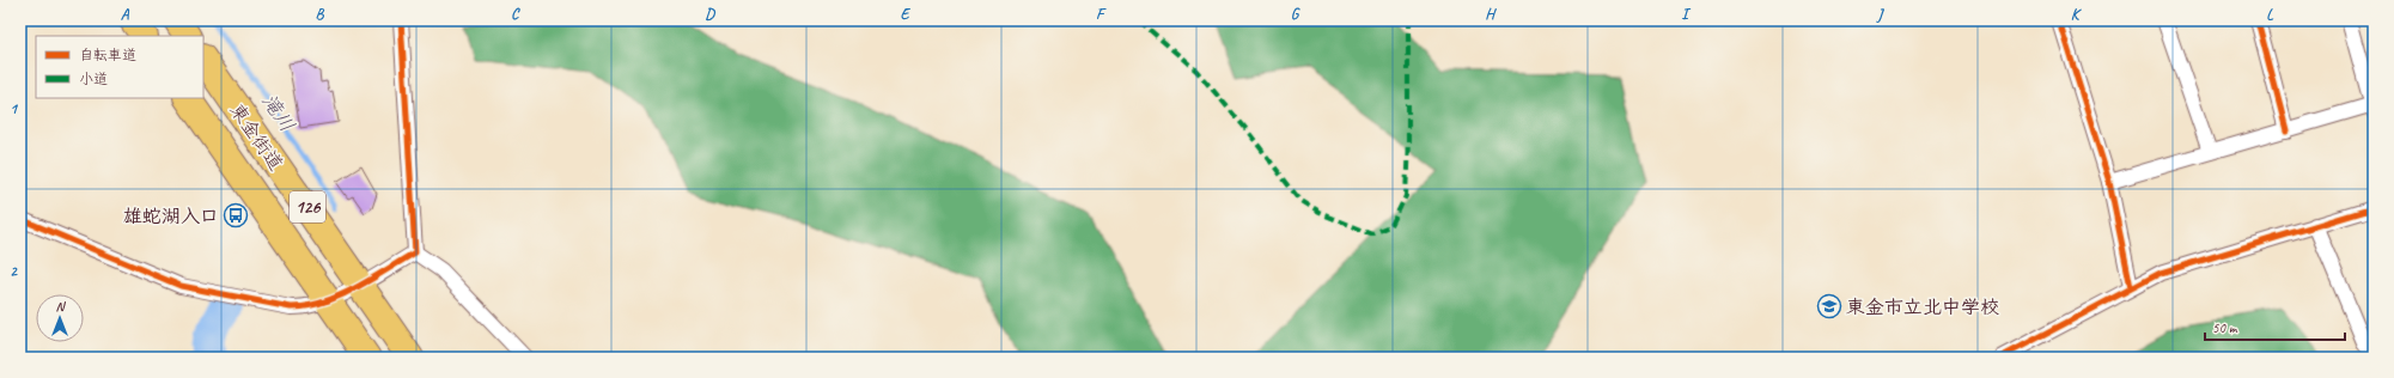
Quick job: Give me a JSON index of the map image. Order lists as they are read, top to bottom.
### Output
{
  "streets": {
    "highway": ["東金街道", "126"]
  },
  "water": ["滝川"],
  "places": {
    "bus stop": ["雄蛇湖入口"],
    "school or university": ["東金市立北中学校"]
  },
  "legend": ["自転車道", "小道"],
  "scale_bar": "50 m",
  "north": "top",
  "grid": {
    "columns": [
      "A",
      "B",
      "C",
      "D",
      "E",
      "F",
      "G",
      "H",
      "I",
      "J",
      "K",
      "L"
    ],
    "rows": ["1", "2"]
  }
}
